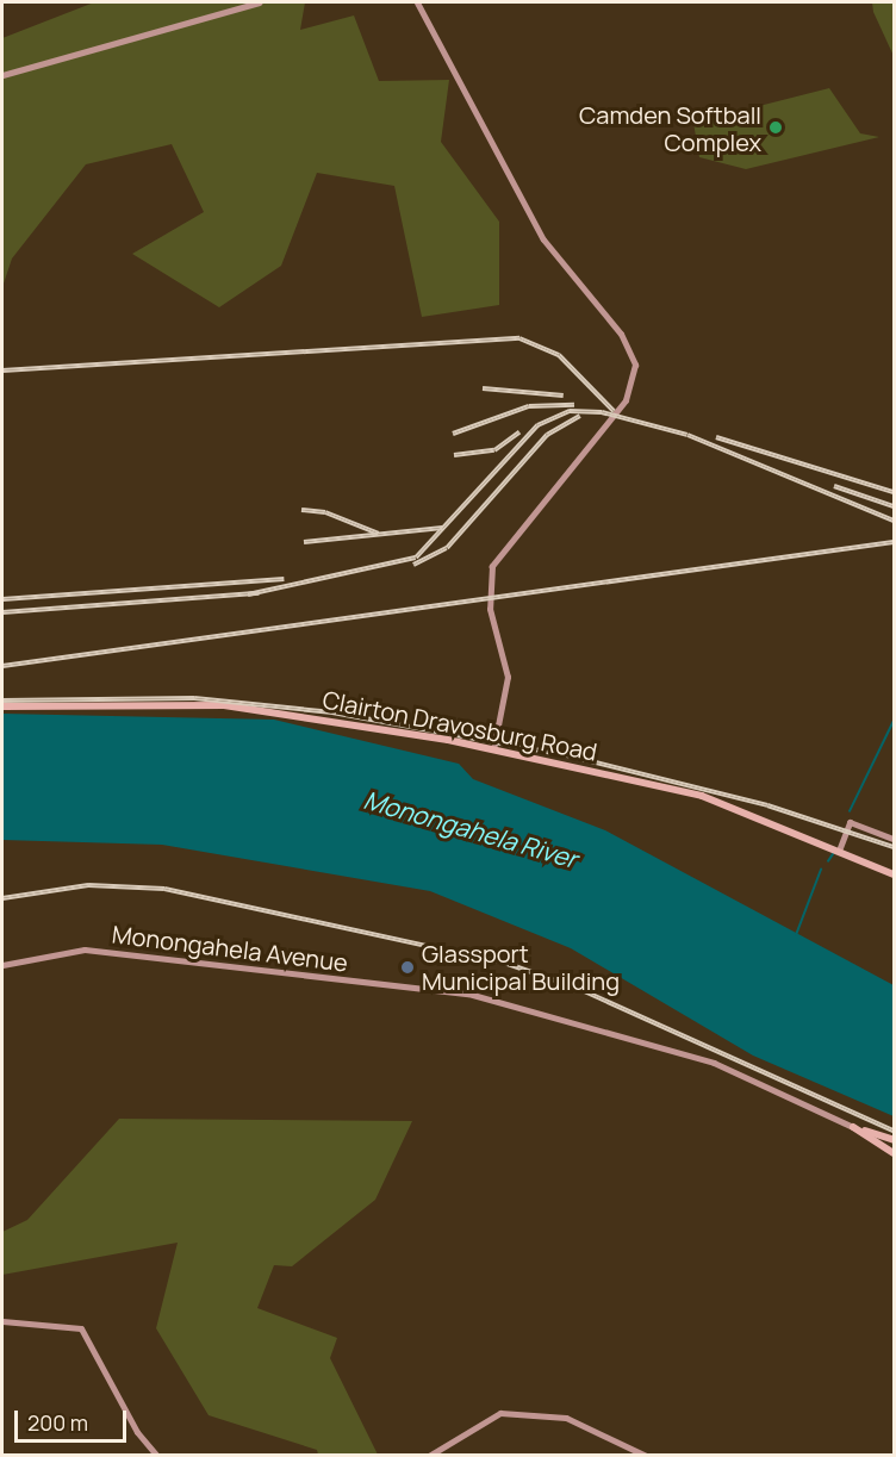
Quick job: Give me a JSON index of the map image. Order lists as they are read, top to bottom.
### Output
{
  "streets": {
    "main road": ["Clairton Dravosburg Road"],
    "street": ["Monongahela Avenue"]
  },
  "water": ["Monongahela River"],
  "places": ["Camden Softball Complex", "Glassport Municipal Building"],
  "scale_bar": "200 m"
}
